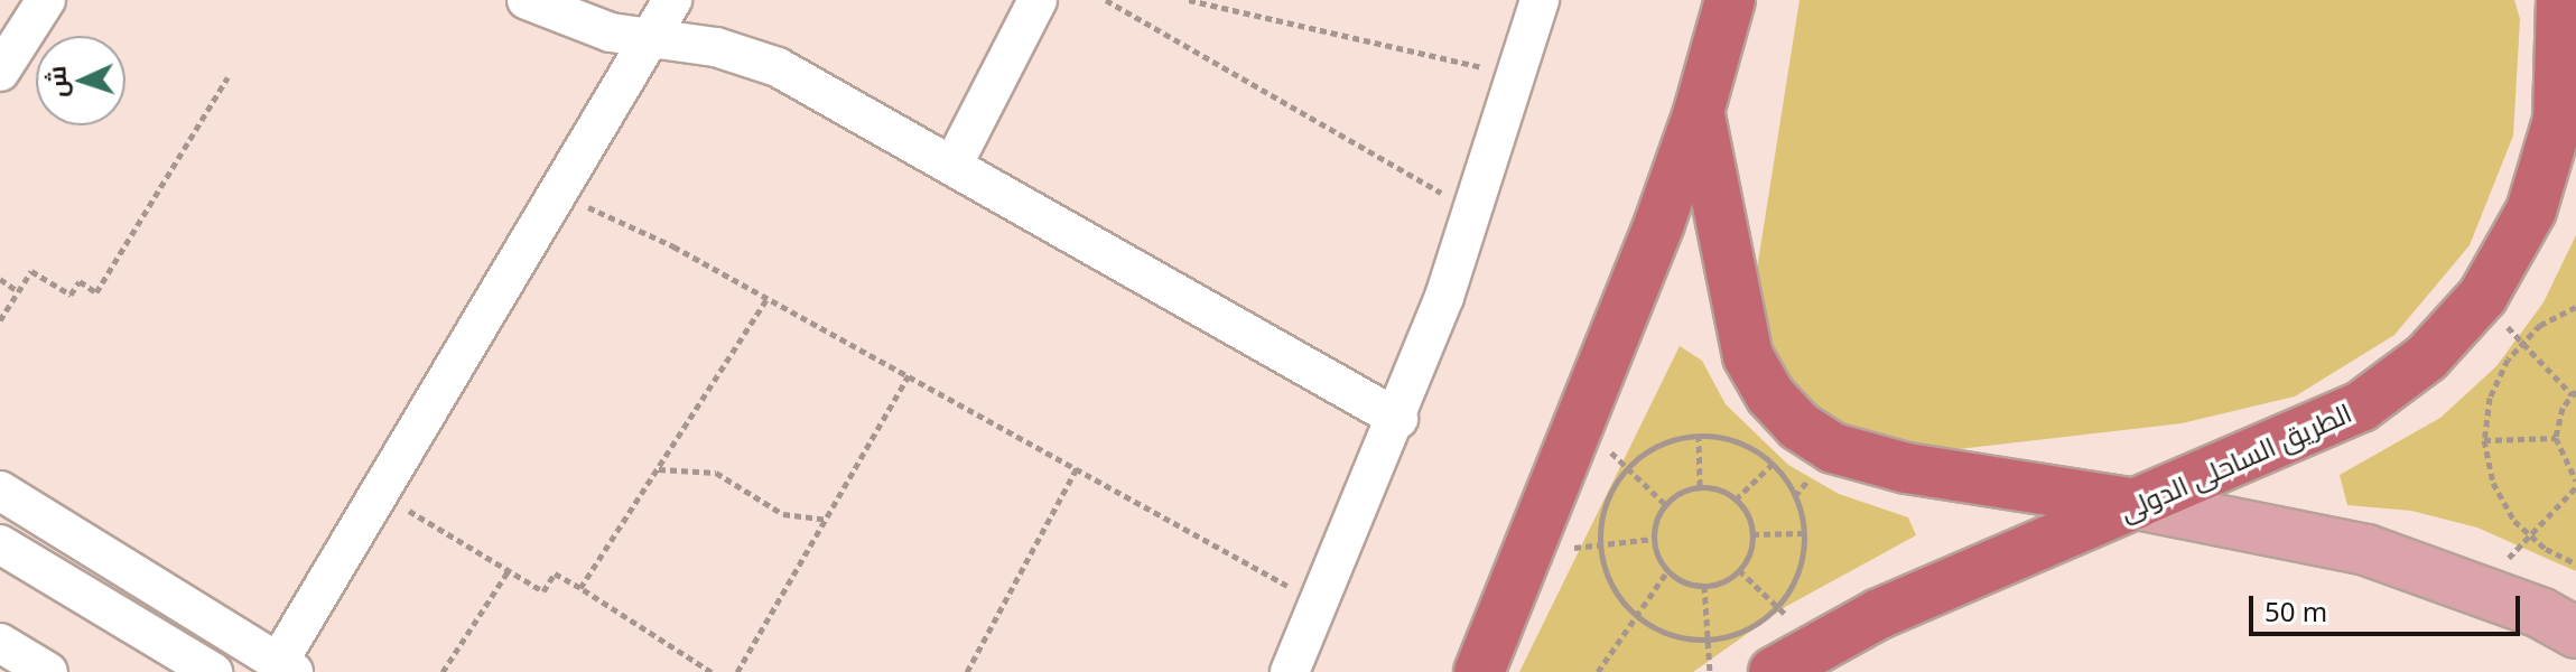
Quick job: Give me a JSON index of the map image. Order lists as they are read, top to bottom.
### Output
{
  "streets": {
    "highway": ["الطريق الساحلى الدولى"]
  },
  "scale_bar": "50 m",
  "north": "left"
}
